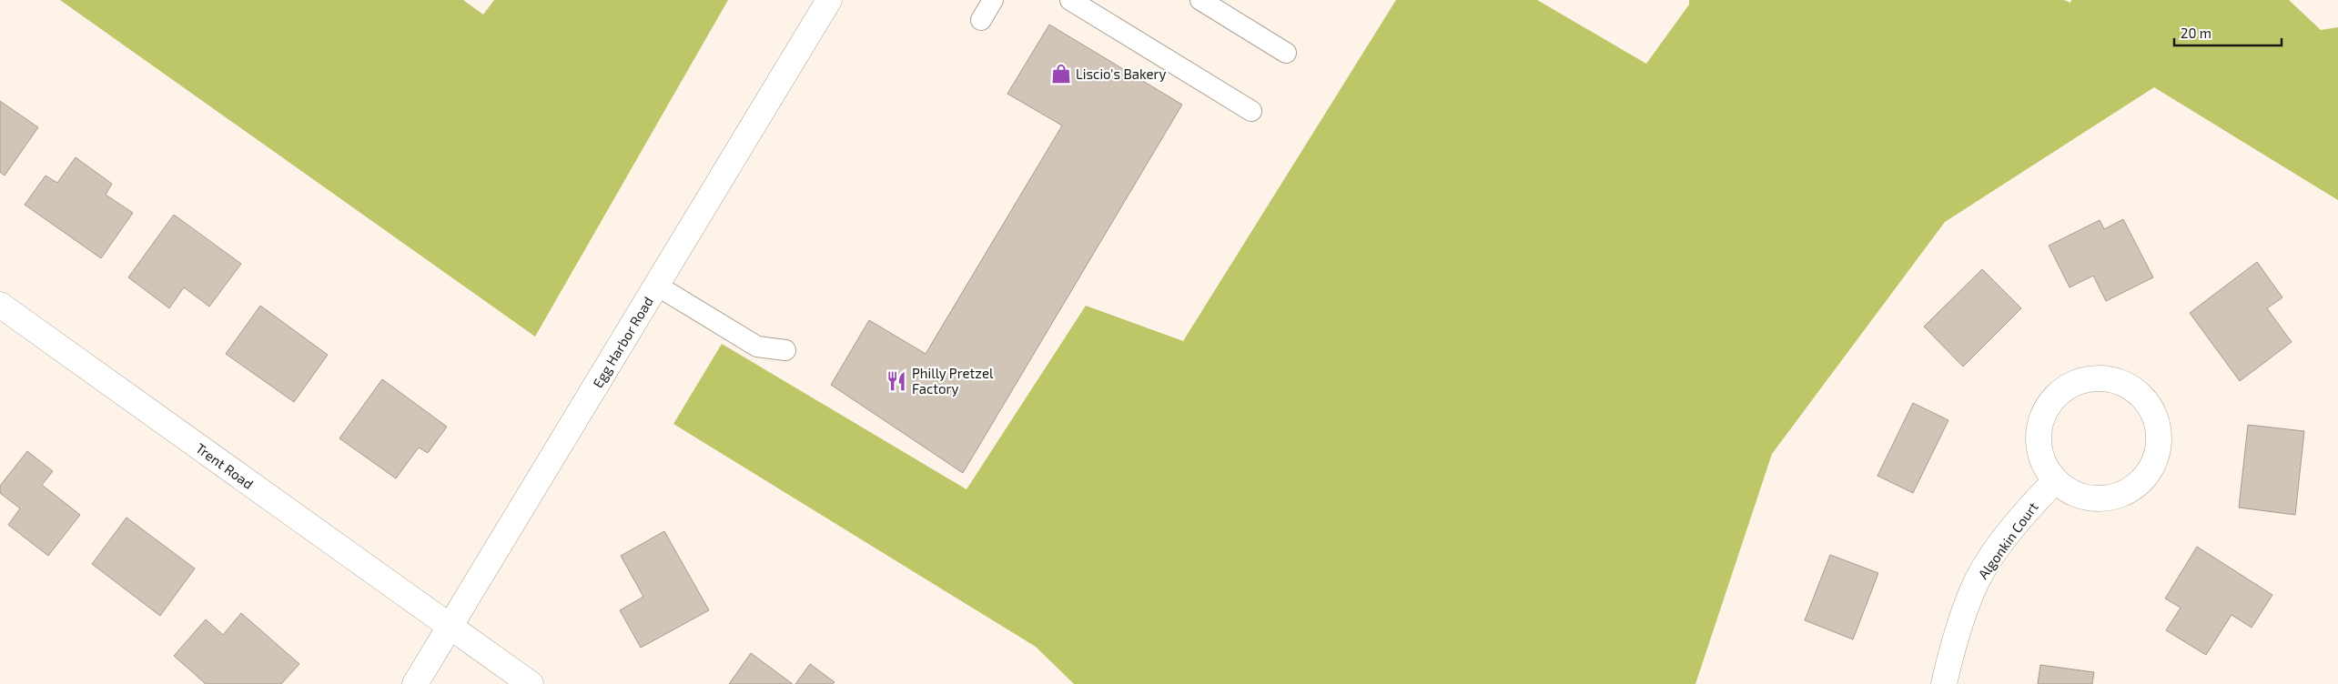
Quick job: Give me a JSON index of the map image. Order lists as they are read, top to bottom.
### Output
{
  "streets": {
    "street": ["Egg Harbor Road", "Trent Road", "Algonkin Court"]
  },
  "crossings": [
    ["Egg Harbor Road", "Trent Road"]
  ],
  "places": {
    "shop": ["Liscio's Bakery"],
    "restaurant": ["Philly Pretzel Factory"]
  },
  "scale_bar": "20 m"
}
